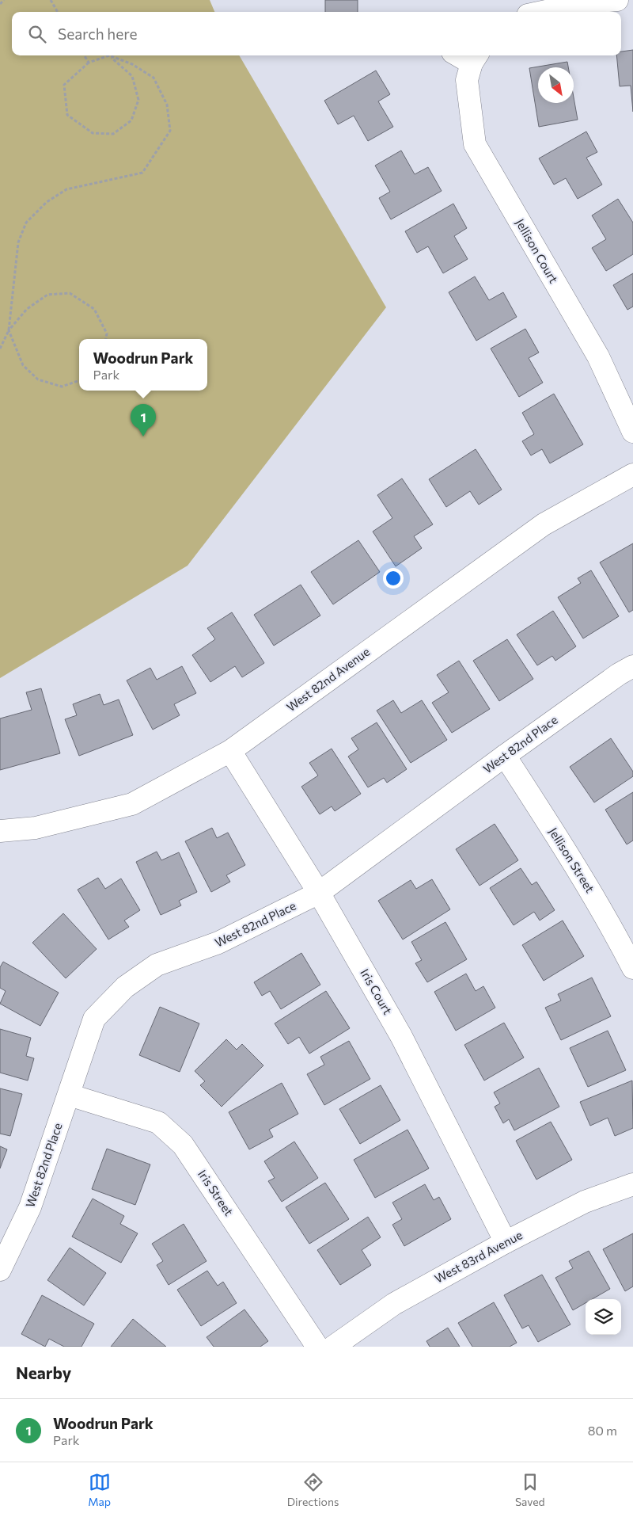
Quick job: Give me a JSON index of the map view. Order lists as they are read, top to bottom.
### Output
{
  "streets": {
    "street": [
      "Jellison Court",
      "West 82nd Avenue",
      "West 82nd Place",
      "Jellison Street",
      "Iris Court",
      "Iris Street",
      "West 83rd Avenue"
    ]
  },
  "crossings": [
    ["West 82nd Avenue", "Iris Court"],
    ["West 82nd Place", "Jellison Street"],
    ["West 82nd Place", "Iris Court"],
    ["West 82nd Place", "Iris Street"],
    ["Iris Court", "West 83rd Avenue"]
  ],
  "north": "bottom right",
  "page": {
    "search": "Search here",
    "popup": ["Woodrun Park", "Park"],
    "pins": "1",
    "heading": "Nearby",
    "list": [
      {
        "mark": "1",
        "name": "Woodrun Park",
        "note": "Park",
        "value": "80 m"
      }
    ],
    "nav": ["Map", "Directions", "Saved"]
  }
}
